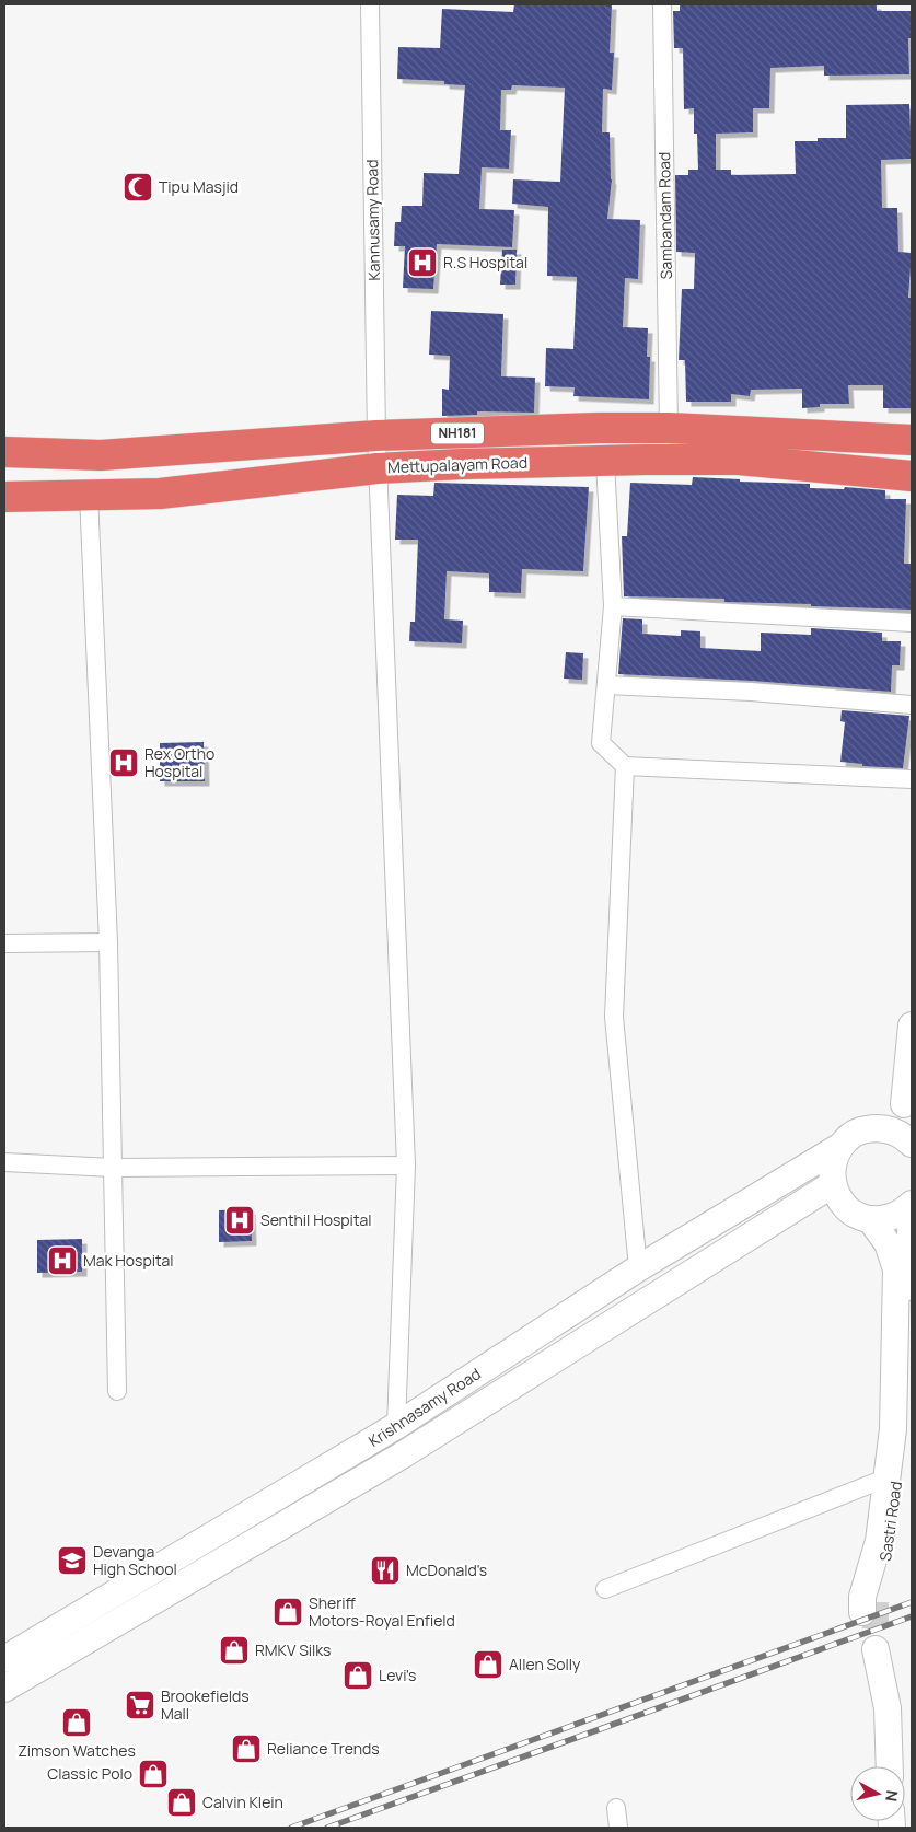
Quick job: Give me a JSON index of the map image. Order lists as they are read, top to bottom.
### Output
{
  "streets": {
    "highway": ["NH181", "Mettupalayam Road"],
    "main road": ["Krishnasamy Road", "Sastri Road"],
    "street": ["Sambandam Road", "Kannusamy Road"]
  },
  "crossings": [
    ["Sambandam Road", "NH181"],
    ["Kannusamy Road", "NH181"],
    ["Kannusamy Road", "Mettupalayam Road"],
    ["Kannusamy Road", "Krishnasamy Road"]
  ],
  "places": {
    "mosque": ["Tipu Masjid"],
    "hospital": [
      "R.S Hospital",
      "Rex Ortho Hospital",
      "Senthil Hospital",
      "Mak Hospital"
    ],
    "school or university": ["Devanga High School"],
    "restaurant": ["McDonald's"],
    "shop": [
      "Sheriff Motors-Royal Enfield",
      "RMKV Silks",
      "Allen Solly",
      "Levi's",
      "Zimson Watches",
      "Reliance Trends",
      "Classic Polo",
      "Calvin Klein"
    ],
    "supermarket": ["Brookefields Mall"]
  },
  "north": "right"
}
